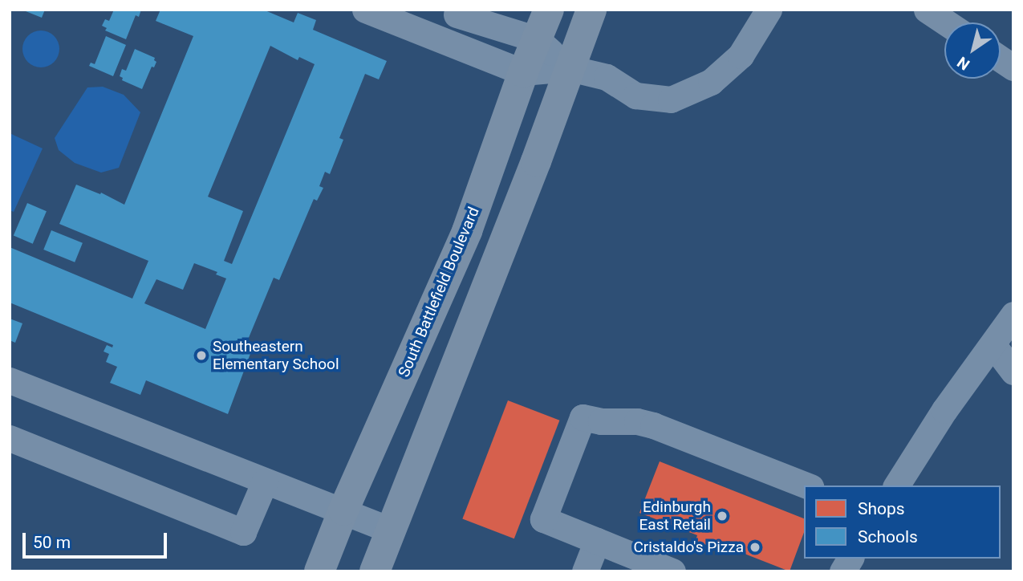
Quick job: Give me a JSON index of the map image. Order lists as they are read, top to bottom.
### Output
{
  "streets": {
    "highway": ["South Battlefield Boulevard"]
  },
  "places": ["Southeastern Elementary School", "Edinburgh East Retail", "Cristaldo's Pizza"],
  "legend": ["Shops", "Schools"],
  "scale_bar": "50 m",
  "north": "bottom left"
}
